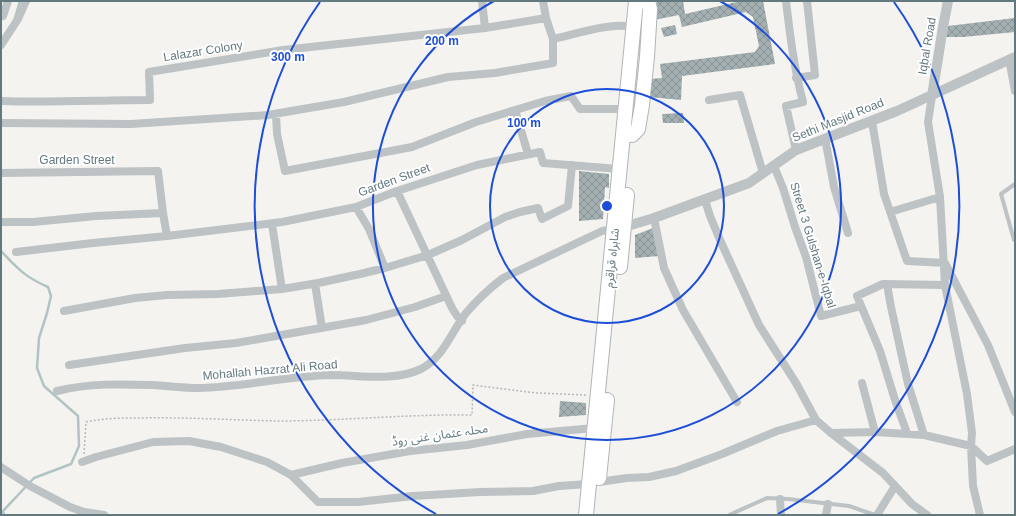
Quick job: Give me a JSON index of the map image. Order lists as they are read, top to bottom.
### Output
{
  "streets": {
    "highway": ["شاہراہ قراقرم"],
    "street": [
      "Iqbal Road",
      "Lalazar Colony",
      "Sethi Masjid Road",
      "Garden Street",
      "Street 3 Gulshan-e-Iqbal",
      "Mohallah Hazrat Ali Road",
      "محلہ عثمان غنی روڈ"
    ]
  },
  "crossings": [
    ["Iqbal Road", "Sethi Masjid Road"],
    ["Sethi Masjid Road", "Street 3 Gulshan-e-Iqbal"],
    ["Sethi Masjid Road", "شاہراہ قراقرم"],
    ["Sethi Masjid Road", "Mohallah Hazrat Ali Road"],
    ["شاہراہ قراقرم", "Mohallah Hazrat Ali Road"],
    ["شاہراہ قراقرم", "محلہ عثمان غنی روڈ"]
  ],
  "rings": ["200 m", "300 m", "100 m"]
}
